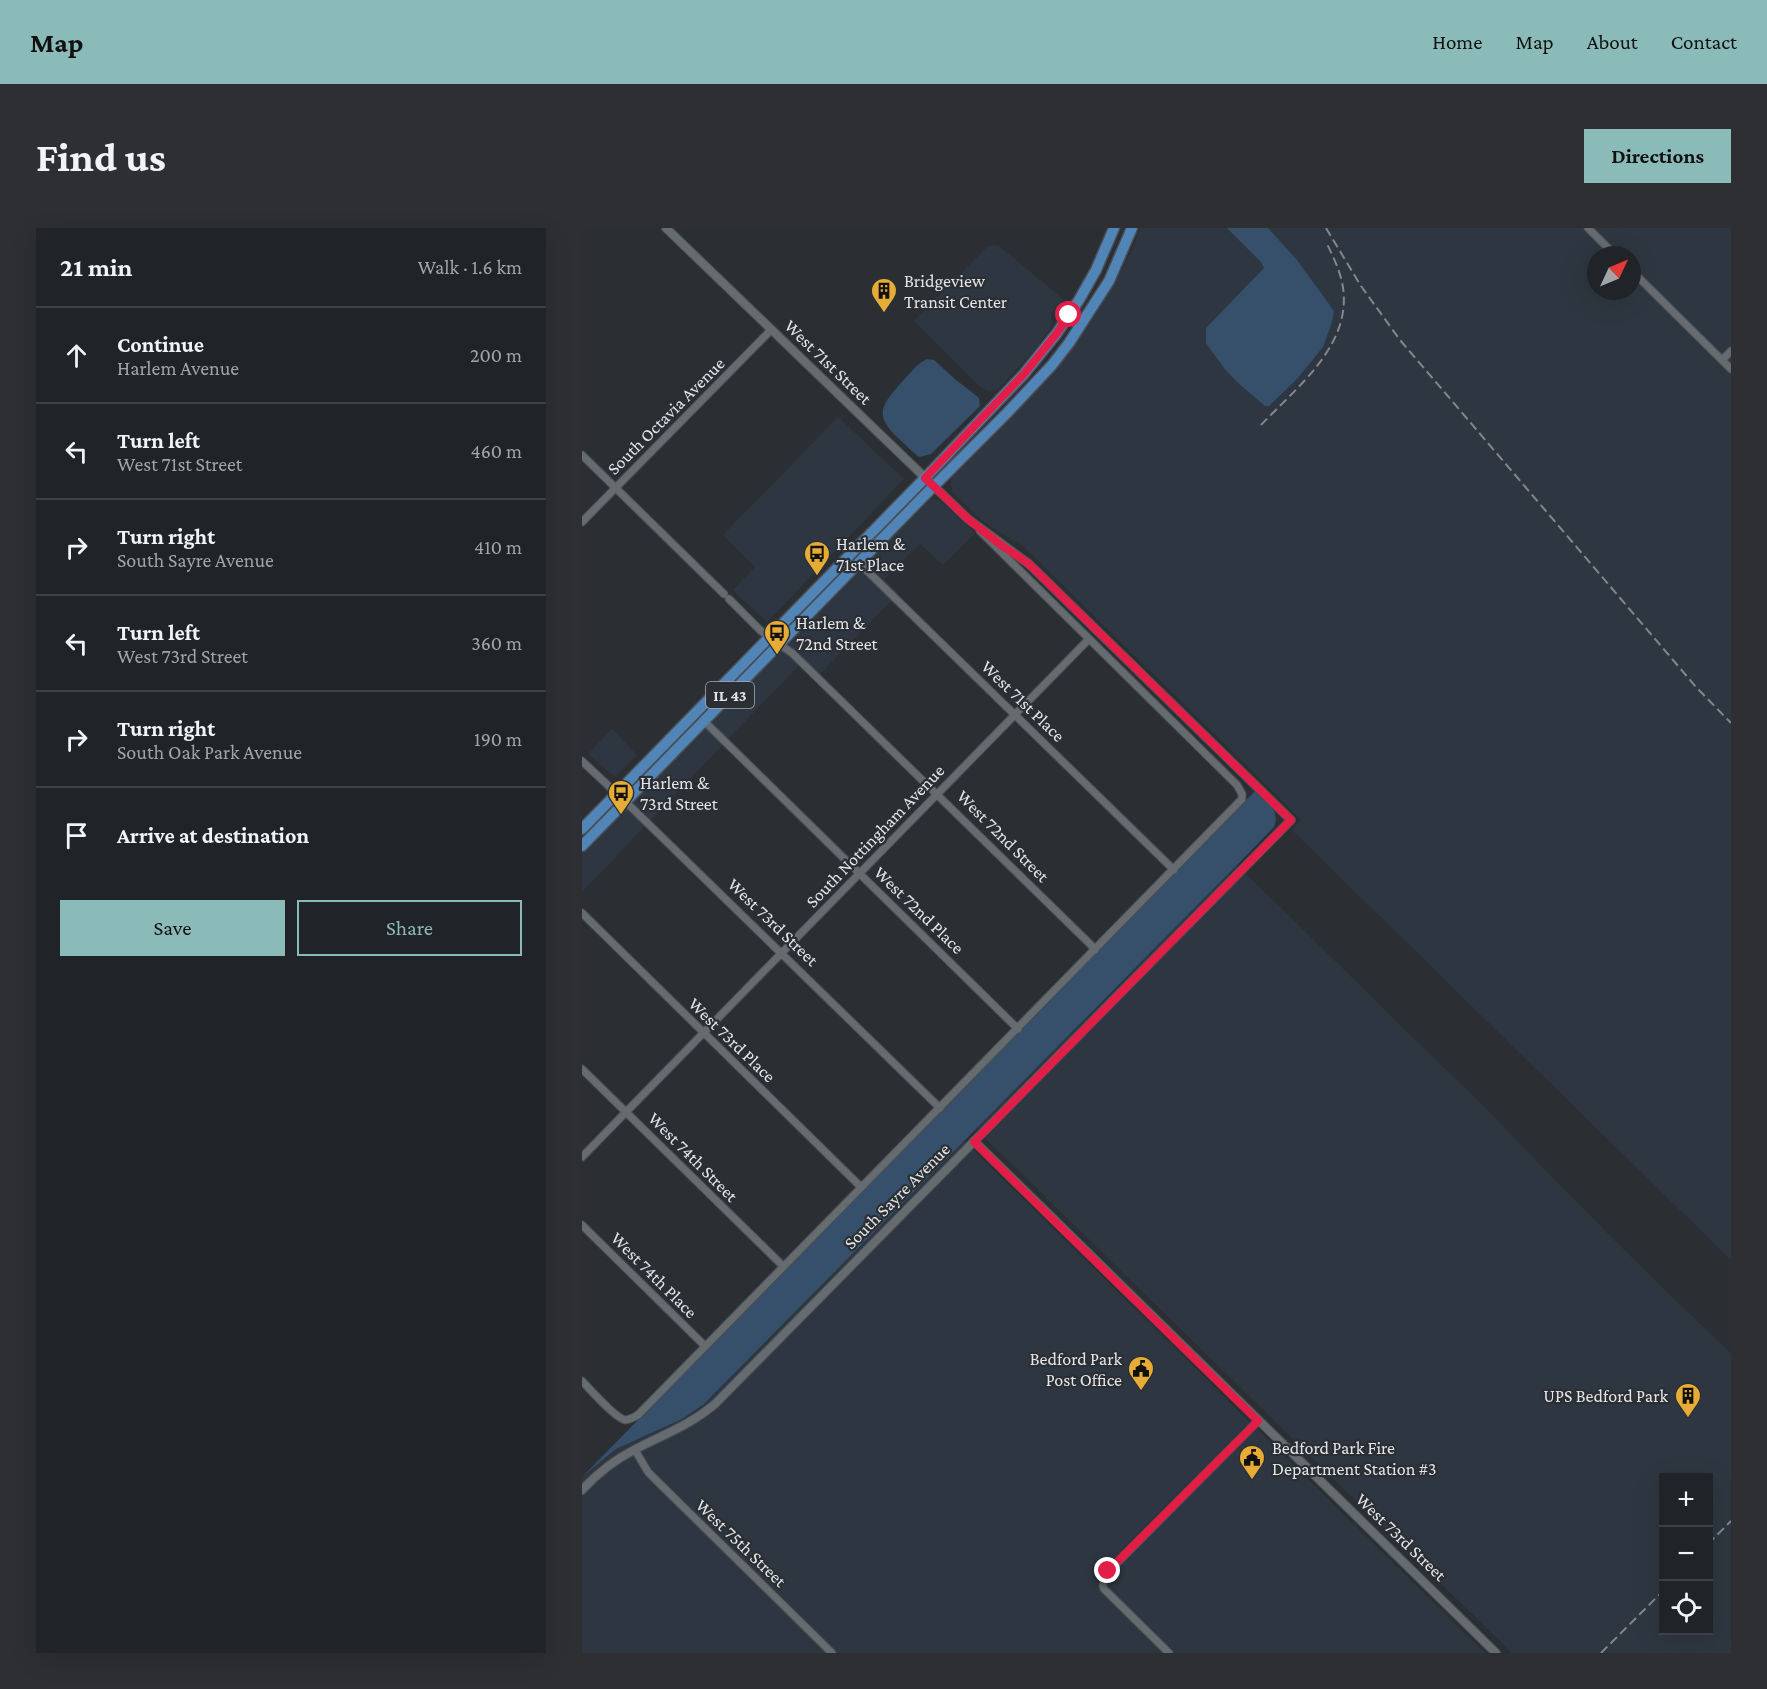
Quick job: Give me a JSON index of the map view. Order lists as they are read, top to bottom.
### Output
{
  "streets": {
    "main road": ["IL 43"],
    "street": [
      "West 71st Street",
      "South Octavia Avenue",
      "West 71st Place",
      "South Nottingham Avenue",
      "West 72nd Street",
      "West 72nd Place",
      "West 73rd Street",
      "West 73rd Place",
      "West 74th Street",
      "South Sayre Avenue",
      "West 74th Place",
      "West 75th Street"
    ]
  },
  "crossings": [
    ["West 71st Street", "South Octavia Avenue"],
    ["West 71st Street", "IL 43"],
    ["West 71st Street", "South Nottingham Avenue"],
    ["West 71st Street", "South Sayre Avenue"],
    ["South Octavia Avenue", "West 72nd Street"],
    ["IL 43", "West 71st Place"],
    ["IL 43", "West 72nd Street"],
    ["IL 43", "West 72nd Place"],
    ["IL 43", "West 73rd Street"],
    ["West 71st Place", "South Nottingham Avenue"],
    ["West 71st Place", "South Sayre Avenue"],
    ["South Nottingham Avenue", "West 72nd Street"],
    ["South Nottingham Avenue", "West 72nd Place"],
    ["South Nottingham Avenue", "West 73rd Street"],
    ["South Nottingham Avenue", "West 73rd Place"],
    ["South Nottingham Avenue", "West 74th Street"],
    ["West 72nd Street", "South Sayre Avenue"],
    ["West 72nd Place", "South Sayre Avenue"],
    ["West 73rd Street", "South Sayre Avenue"],
    ["West 73rd Place", "South Sayre Avenue"],
    ["West 74th Street", "South Sayre Avenue"],
    ["South Sayre Avenue", "West 74th Place"],
    ["South Sayre Avenue", "West 75th Street"]
  ],
  "places": {
    "building": ["Bridgeview Transit Center", "UPS Bedford Park"],
    "bus stop": ["Harlem & 71st Place", "Harlem & 72nd Street", "Harlem & 73rd Street"],
    "public building": ["Bedford Park Post Office", "Bedford Park Fire Department Station #3"]
  },
  "north": "top right",
  "page": {
    "header": "Map",
    "nav": [
      "Home",
      "Map",
      "About",
      "Contact"
    ],
    "buttons": [
      "Directions",
      ["Save", "Share"]
    ],
    "title": "Find us",
    "heading": ["21 min", "Walk · 1.6 km"],
    "list": [
      ["Continue", "Harlem Avenue", "200 m"],
      ["Turn left", "West 71st Street", "460 m"],
      ["Turn right", "South Sayre Avenue", "410 m"],
      ["Turn left", "West 73rd Street", "360 m"],
      ["Turn right", "South Oak Park Avenue", "190 m"],
      "Arrive at destination"
    ],
    "map_buttons": ["+", "−"]
  }
}
